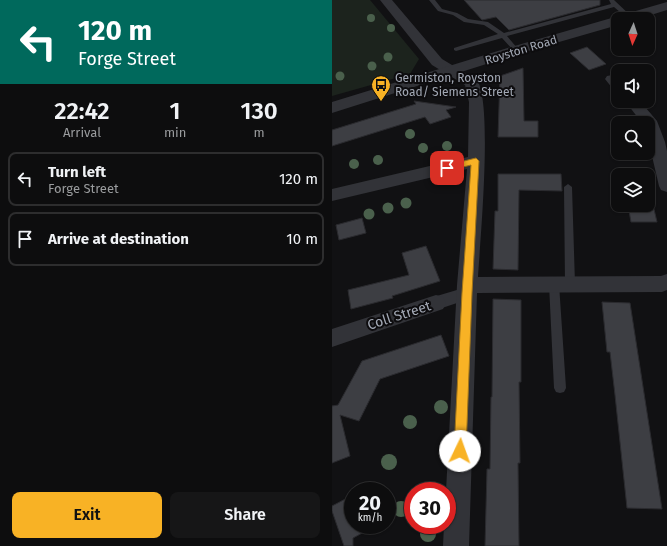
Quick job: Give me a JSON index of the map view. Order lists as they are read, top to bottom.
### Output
{
  "streets": {
    "street": ["Royston Road", "Coll Street"]
  },
  "places": {
    "bus stop": ["Germiston, Royston Road/ Siemens Street"]
  },
  "north": "bottom",
  "page": {
    "turn": ["120 m", "Forge Street"],
    "eta": [
      "22:42",
      "Arrival",
      "1",
      "min",
      "130",
      "m"
    ],
    "list": [
      {
        "name": "Turn left",
        "note": "Forge Street",
        "value": "120 m"
      },
      {
        "name": "Arrive at destination",
        "value": "10 m"
      }
    ],
    "speed": "20 km/h",
    "limit": "30",
    "buttons": ["Exit", "Share"]
  }
}
